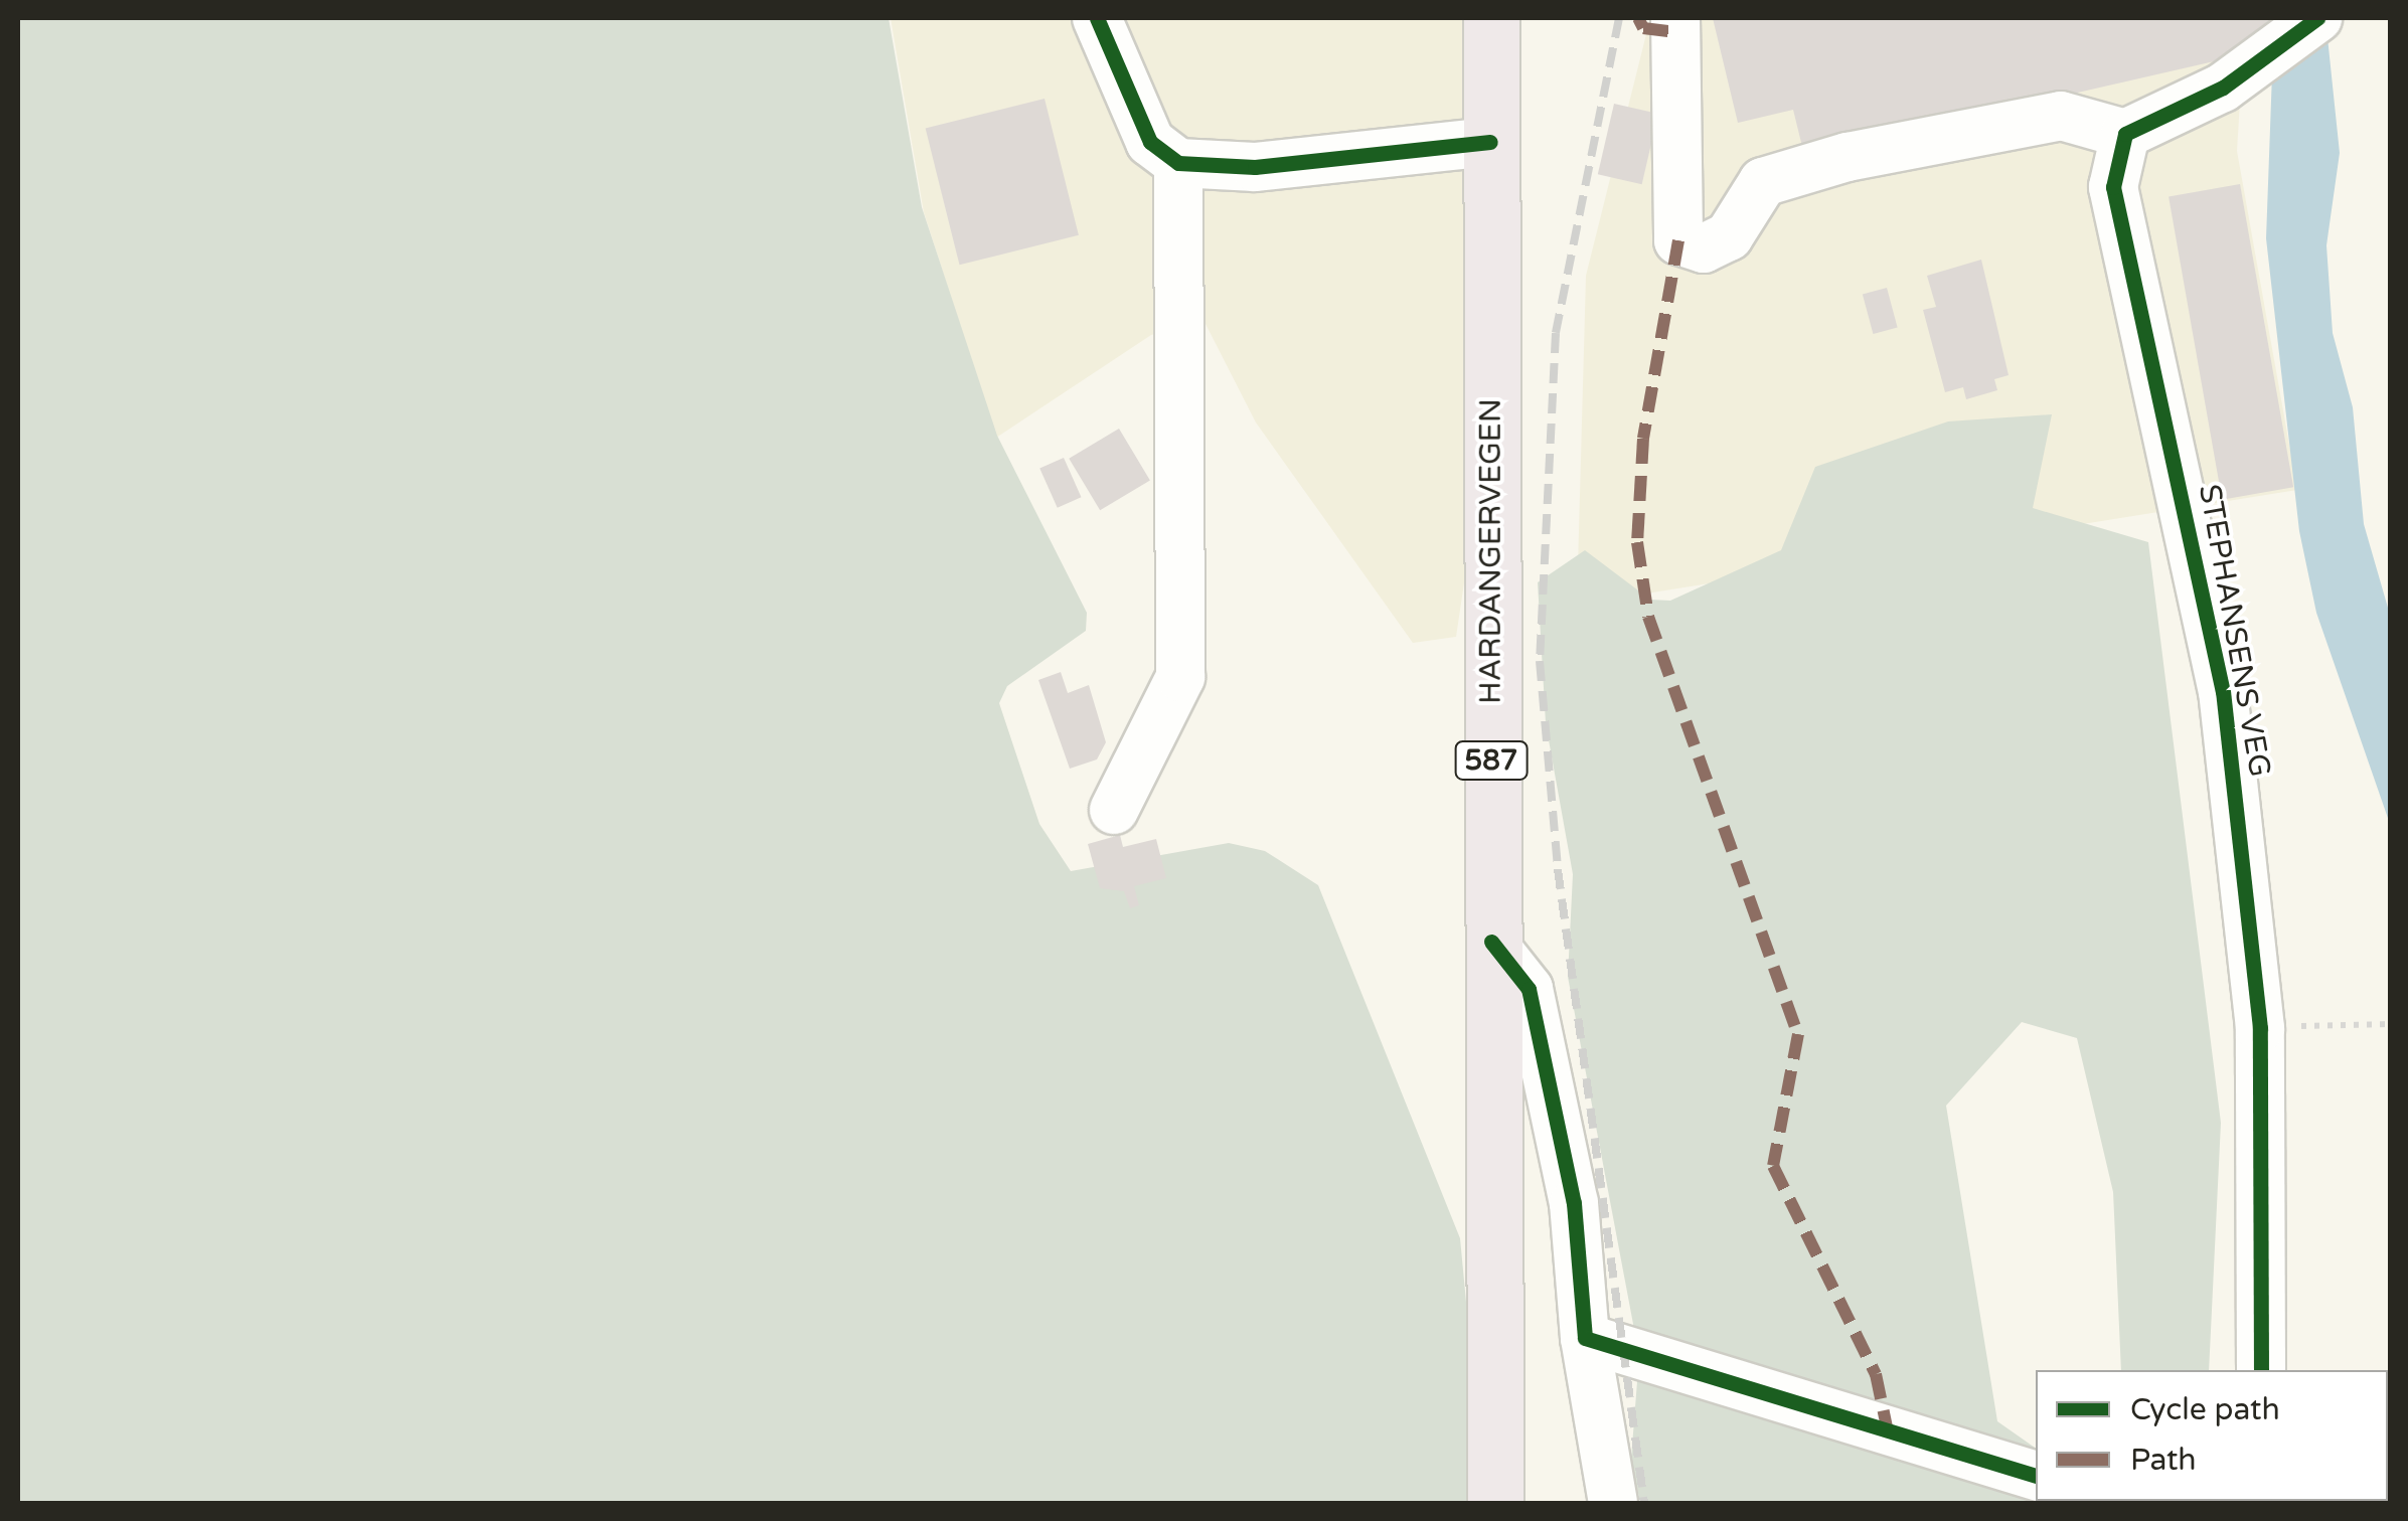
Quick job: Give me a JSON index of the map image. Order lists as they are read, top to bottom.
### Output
{
  "streets": {
    "main road": ["HARDANGERVEGEN", "587"],
    "street": ["STEPHANSENS VEG"]
  },
  "legend": ["Cycle path", "Path"]
}
